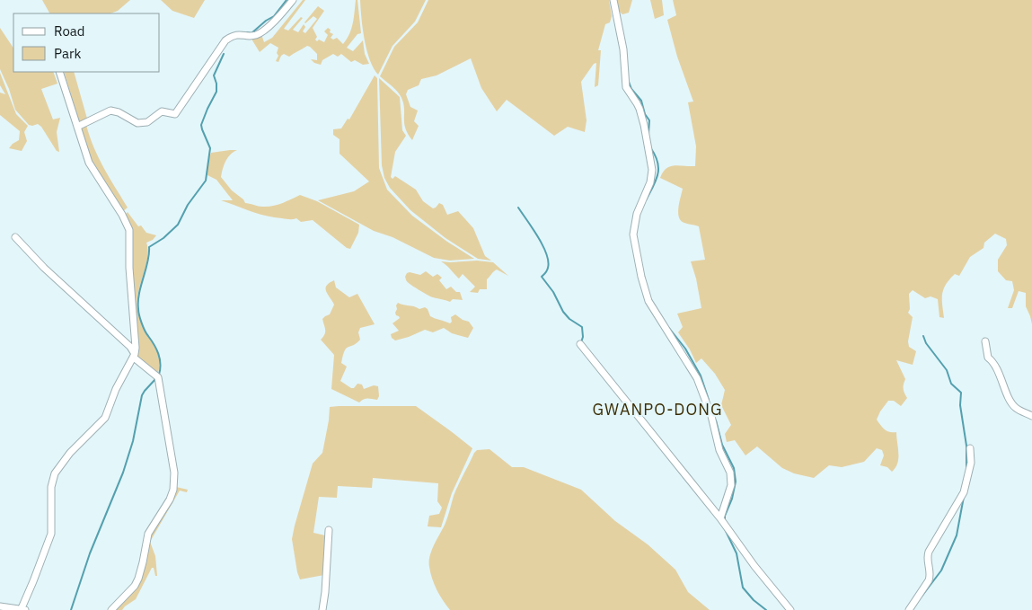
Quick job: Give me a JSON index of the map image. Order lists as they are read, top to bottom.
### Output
{
  "districts": ["GWANPO-DONG"],
  "legend": ["Road", "Park"]
}
